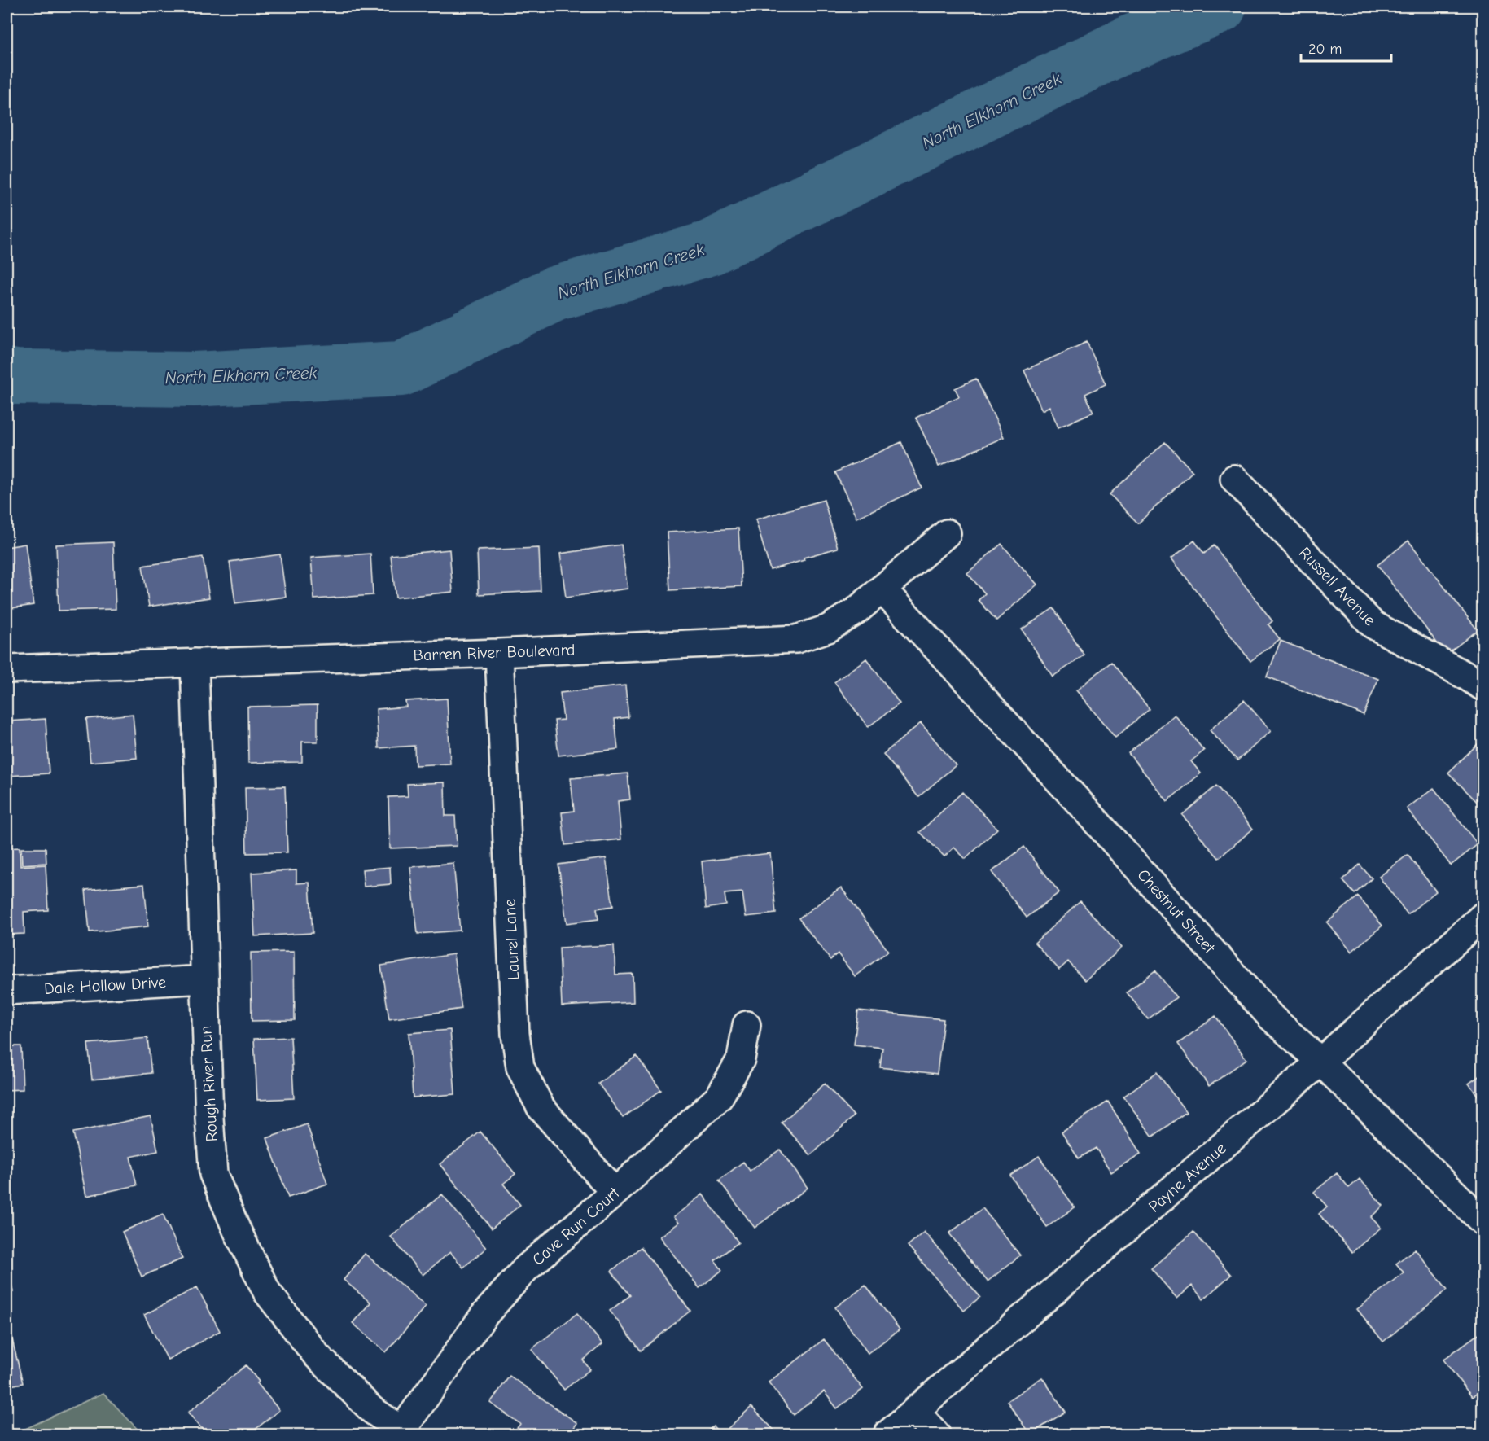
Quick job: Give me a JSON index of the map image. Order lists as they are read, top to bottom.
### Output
{
  "streets": {
    "street": [
      "Russell Avenue",
      "Barren River Boulevard",
      "Chestnut Street",
      "Laurel Lane",
      "Dale Hollow Drive",
      "Rough River Run",
      "Payne Avenue",
      "Cave Run Court"
    ]
  },
  "crossings": [
    ["Barren River Boulevard", "Chestnut Street"],
    ["Barren River Boulevard", "Laurel Lane"],
    ["Barren River Boulevard", "Rough River Run"],
    ["Chestnut Street", "Payne Avenue"],
    ["Laurel Lane", "Cave Run Court"],
    ["Dale Hollow Drive", "Rough River Run"],
    ["Rough River Run", "Cave Run Court"]
  ],
  "water": ["North Elkhorn Creek"],
  "scale_bar": "20 m"
}
